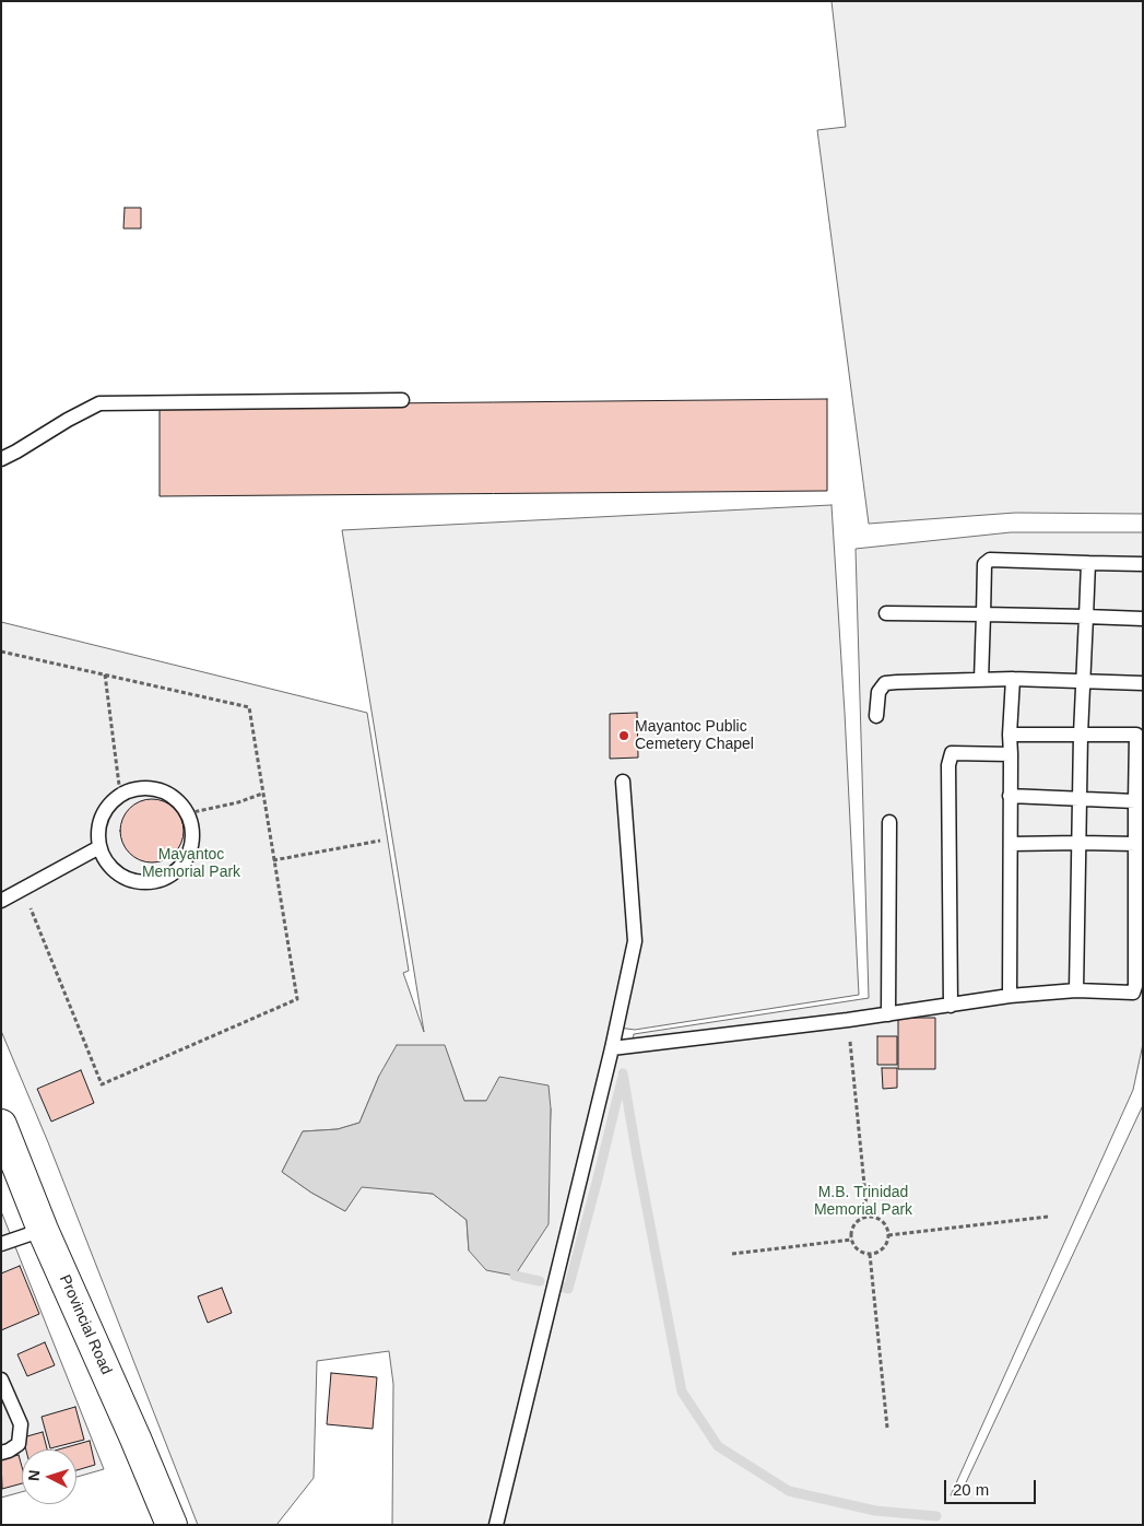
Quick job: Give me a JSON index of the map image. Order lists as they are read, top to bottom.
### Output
{
  "streets": {
    "main road": ["Provincial Road"]
  },
  "parks": ["Mayantoc Memorial Park", "M.B. Trinidad Memorial Park"],
  "places": ["Mayantoc Public Cemetery Chapel"],
  "scale_bar": "20 m",
  "north": "left"
}
